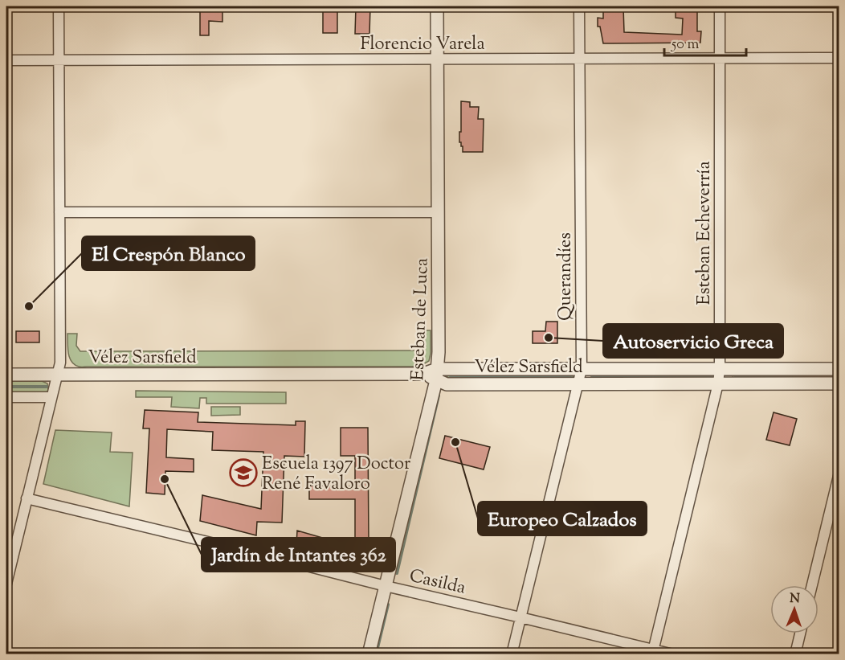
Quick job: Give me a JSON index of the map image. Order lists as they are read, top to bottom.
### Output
{
  "streets": {
    "street": [
      "Florencio Varela",
      "Esteban Echeverría",
      "Querandíes",
      "Esteban de Luca",
      "Vélez Sarsfield",
      "Casilda"
    ]
  },
  "crossings": [
    ["Florencio Varela", "Esteban Echeverría"],
    ["Florencio Varela", "Querandíes"],
    ["Florencio Varela", "Esteban de Luca"],
    ["Esteban Echeverría", "Vélez Sarsfield"],
    ["Esteban Echeverría", "Casilda"],
    ["Querandíes", "Vélez Sarsfield"],
    ["Querandíes", "Casilda"],
    ["Esteban de Luca", "Vélez Sarsfield"],
    ["Esteban de Luca", "Casilda"]
  ],
  "places": {
    "other": [
      "El Crespón Blanco",
      "Autoservicio Greca",
      "Europeo Calzados",
      "Jardín de Intantes 362"
    ],
    "school or university": ["Escuela 1397 Doctor René Favaloro"]
  },
  "scale_bar": "50 m",
  "north": "top"
}
